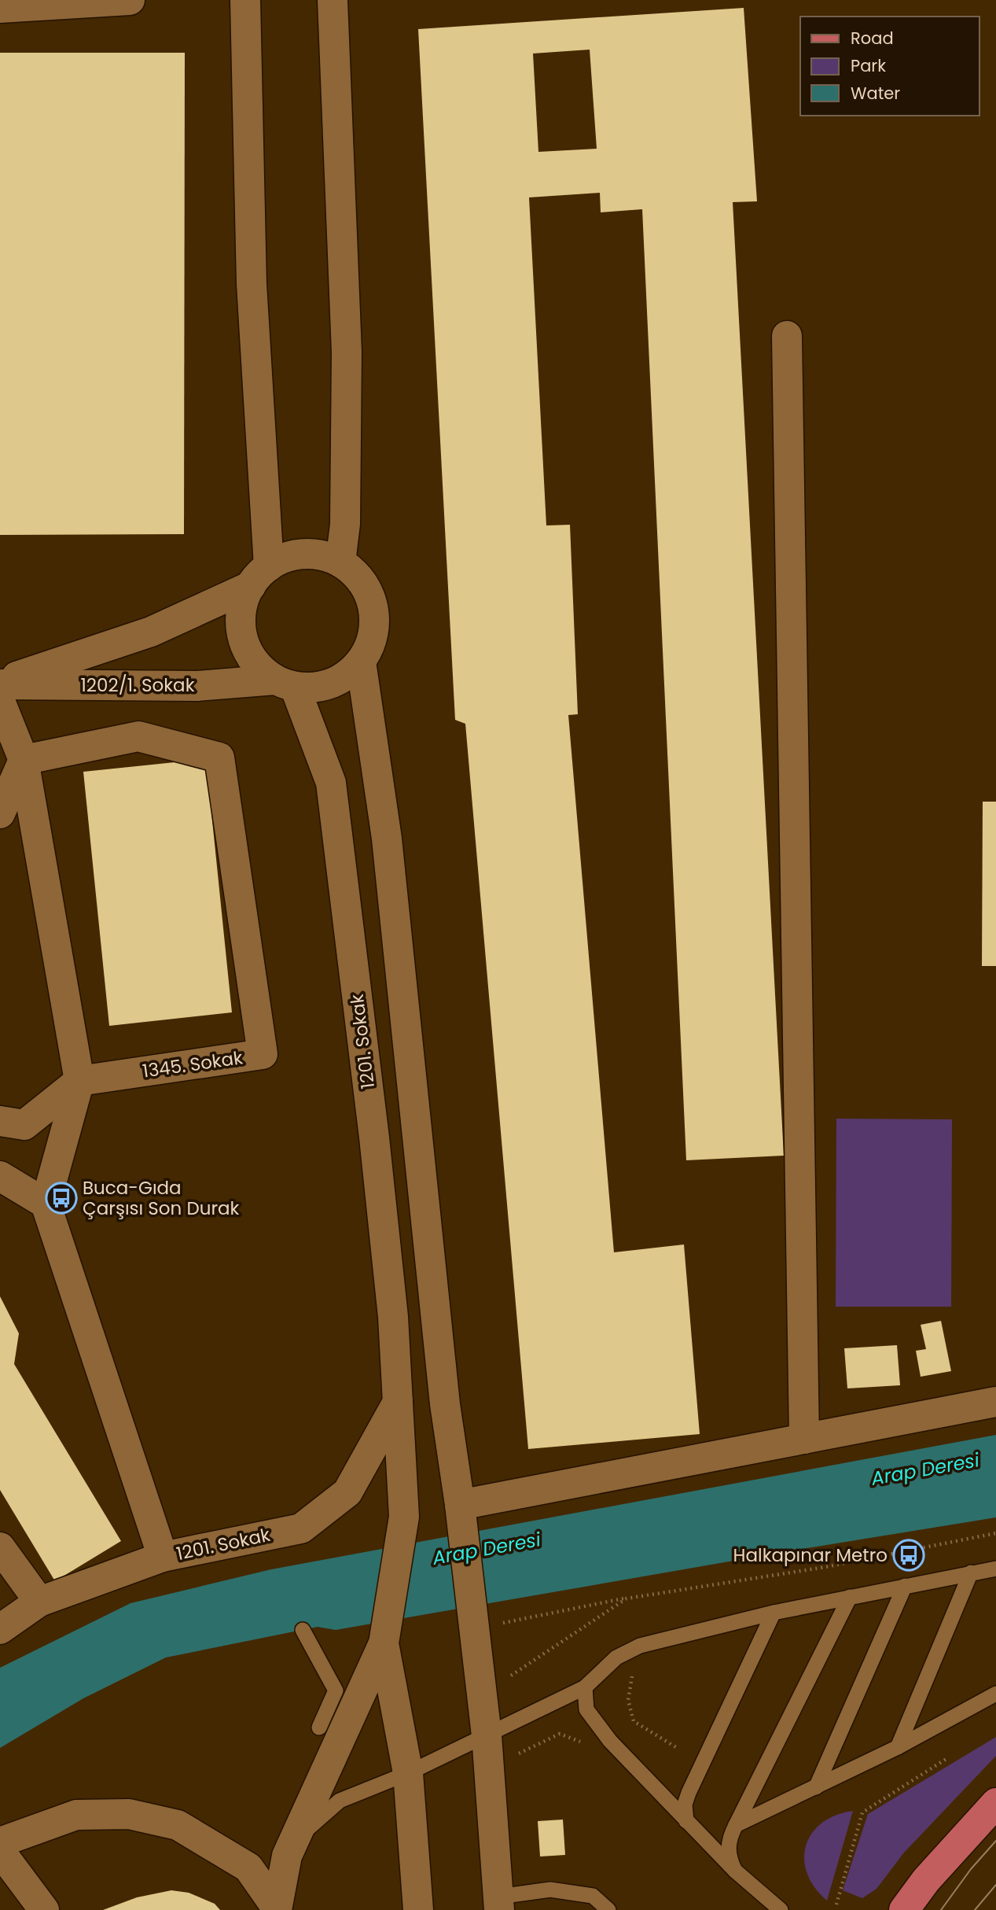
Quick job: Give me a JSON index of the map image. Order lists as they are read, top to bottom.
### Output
{
  "streets": {
    "street": ["1202/1. Sokak", "1201. Sokak", "1345. Sokak"]
  },
  "crossings": [
    ["1202/1. Sokak", "1201. Sokak"]
  ],
  "water": ["Arap Deresi"],
  "places": {
    "bus stop": ["Buca-Gıda Çarşısı Son Durak", "Halkapınar Metro"]
  },
  "legend": ["Road", "Park", "Water"]
}
